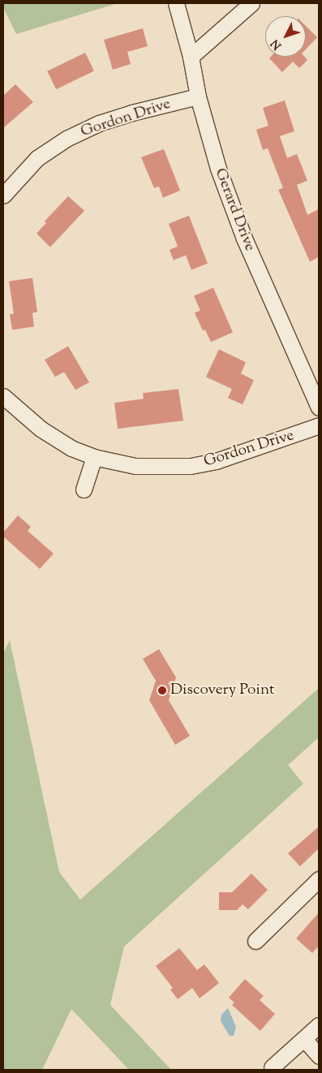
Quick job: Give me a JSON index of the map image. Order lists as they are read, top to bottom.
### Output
{
  "streets": {
    "street": ["Gordon Drive", "Gerard Drive"]
  },
  "crossings": [
    ["Gordon Drive", "Gerard Drive"]
  ],
  "places": ["Discovery Point"],
  "north": "bottom left"
}
